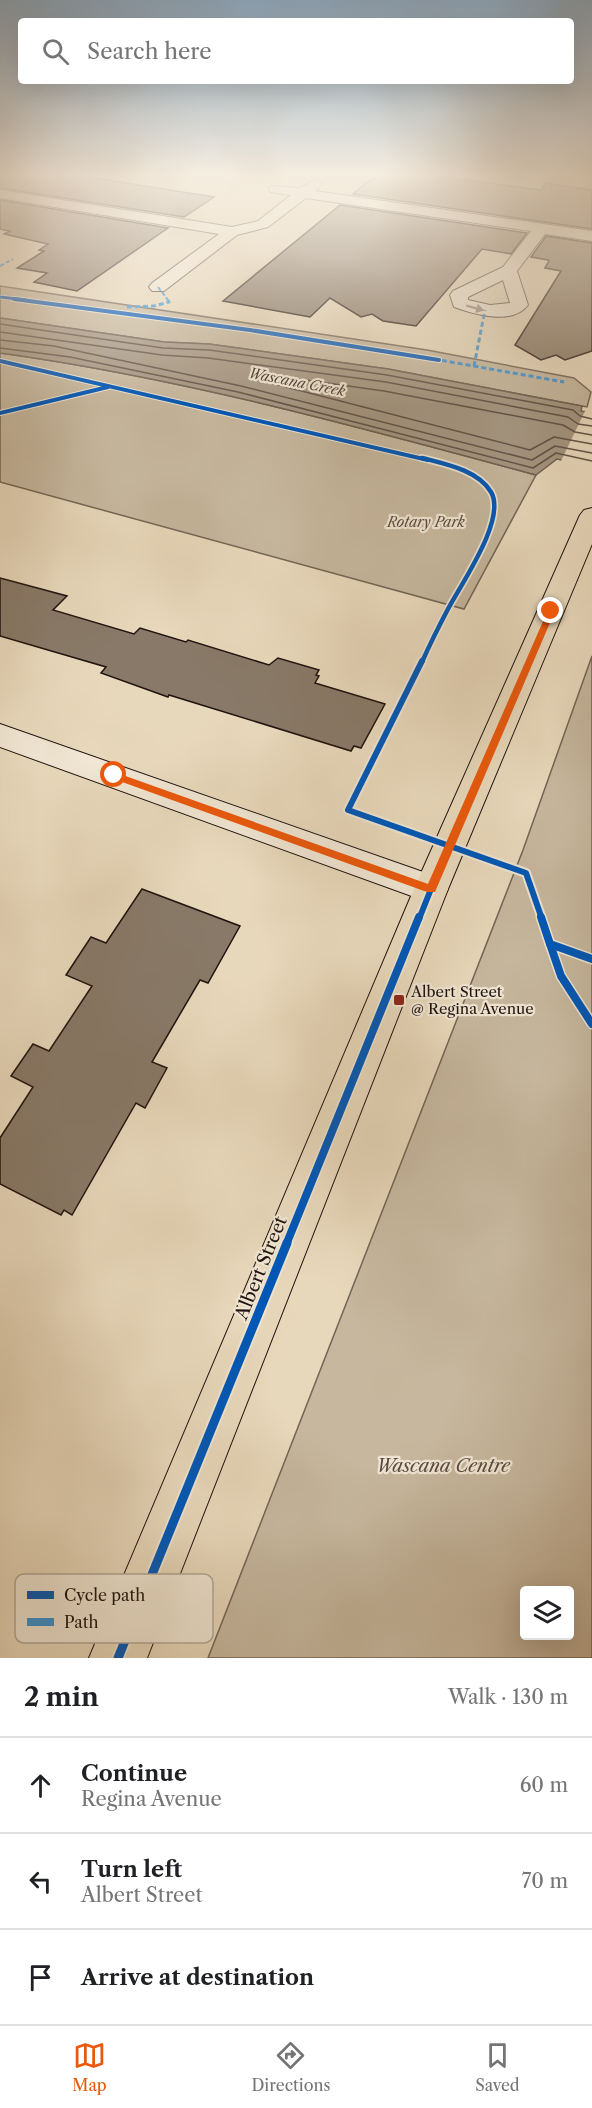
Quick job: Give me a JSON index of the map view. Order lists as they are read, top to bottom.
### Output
{
  "streets": {
    "main road": ["Albert Street"]
  },
  "water": ["Wascana Creek"],
  "parks": ["Rotary Park", "Wascana Centre"],
  "places": {
    "transit": ["Albert Street @ Regina Avenue"]
  },
  "legend": ["Cycle path", "Path"],
  "page": {
    "search": "Search here",
    "heading": ["2 min", "Walk · 130 m"],
    "list": [
      ["Continue", "Regina Avenue", "60 m"],
      ["Turn left", "Albert Street", "70 m"],
      "Arrive at destination"
    ],
    "nav": ["Map", "Directions", "Saved"]
  }
}
